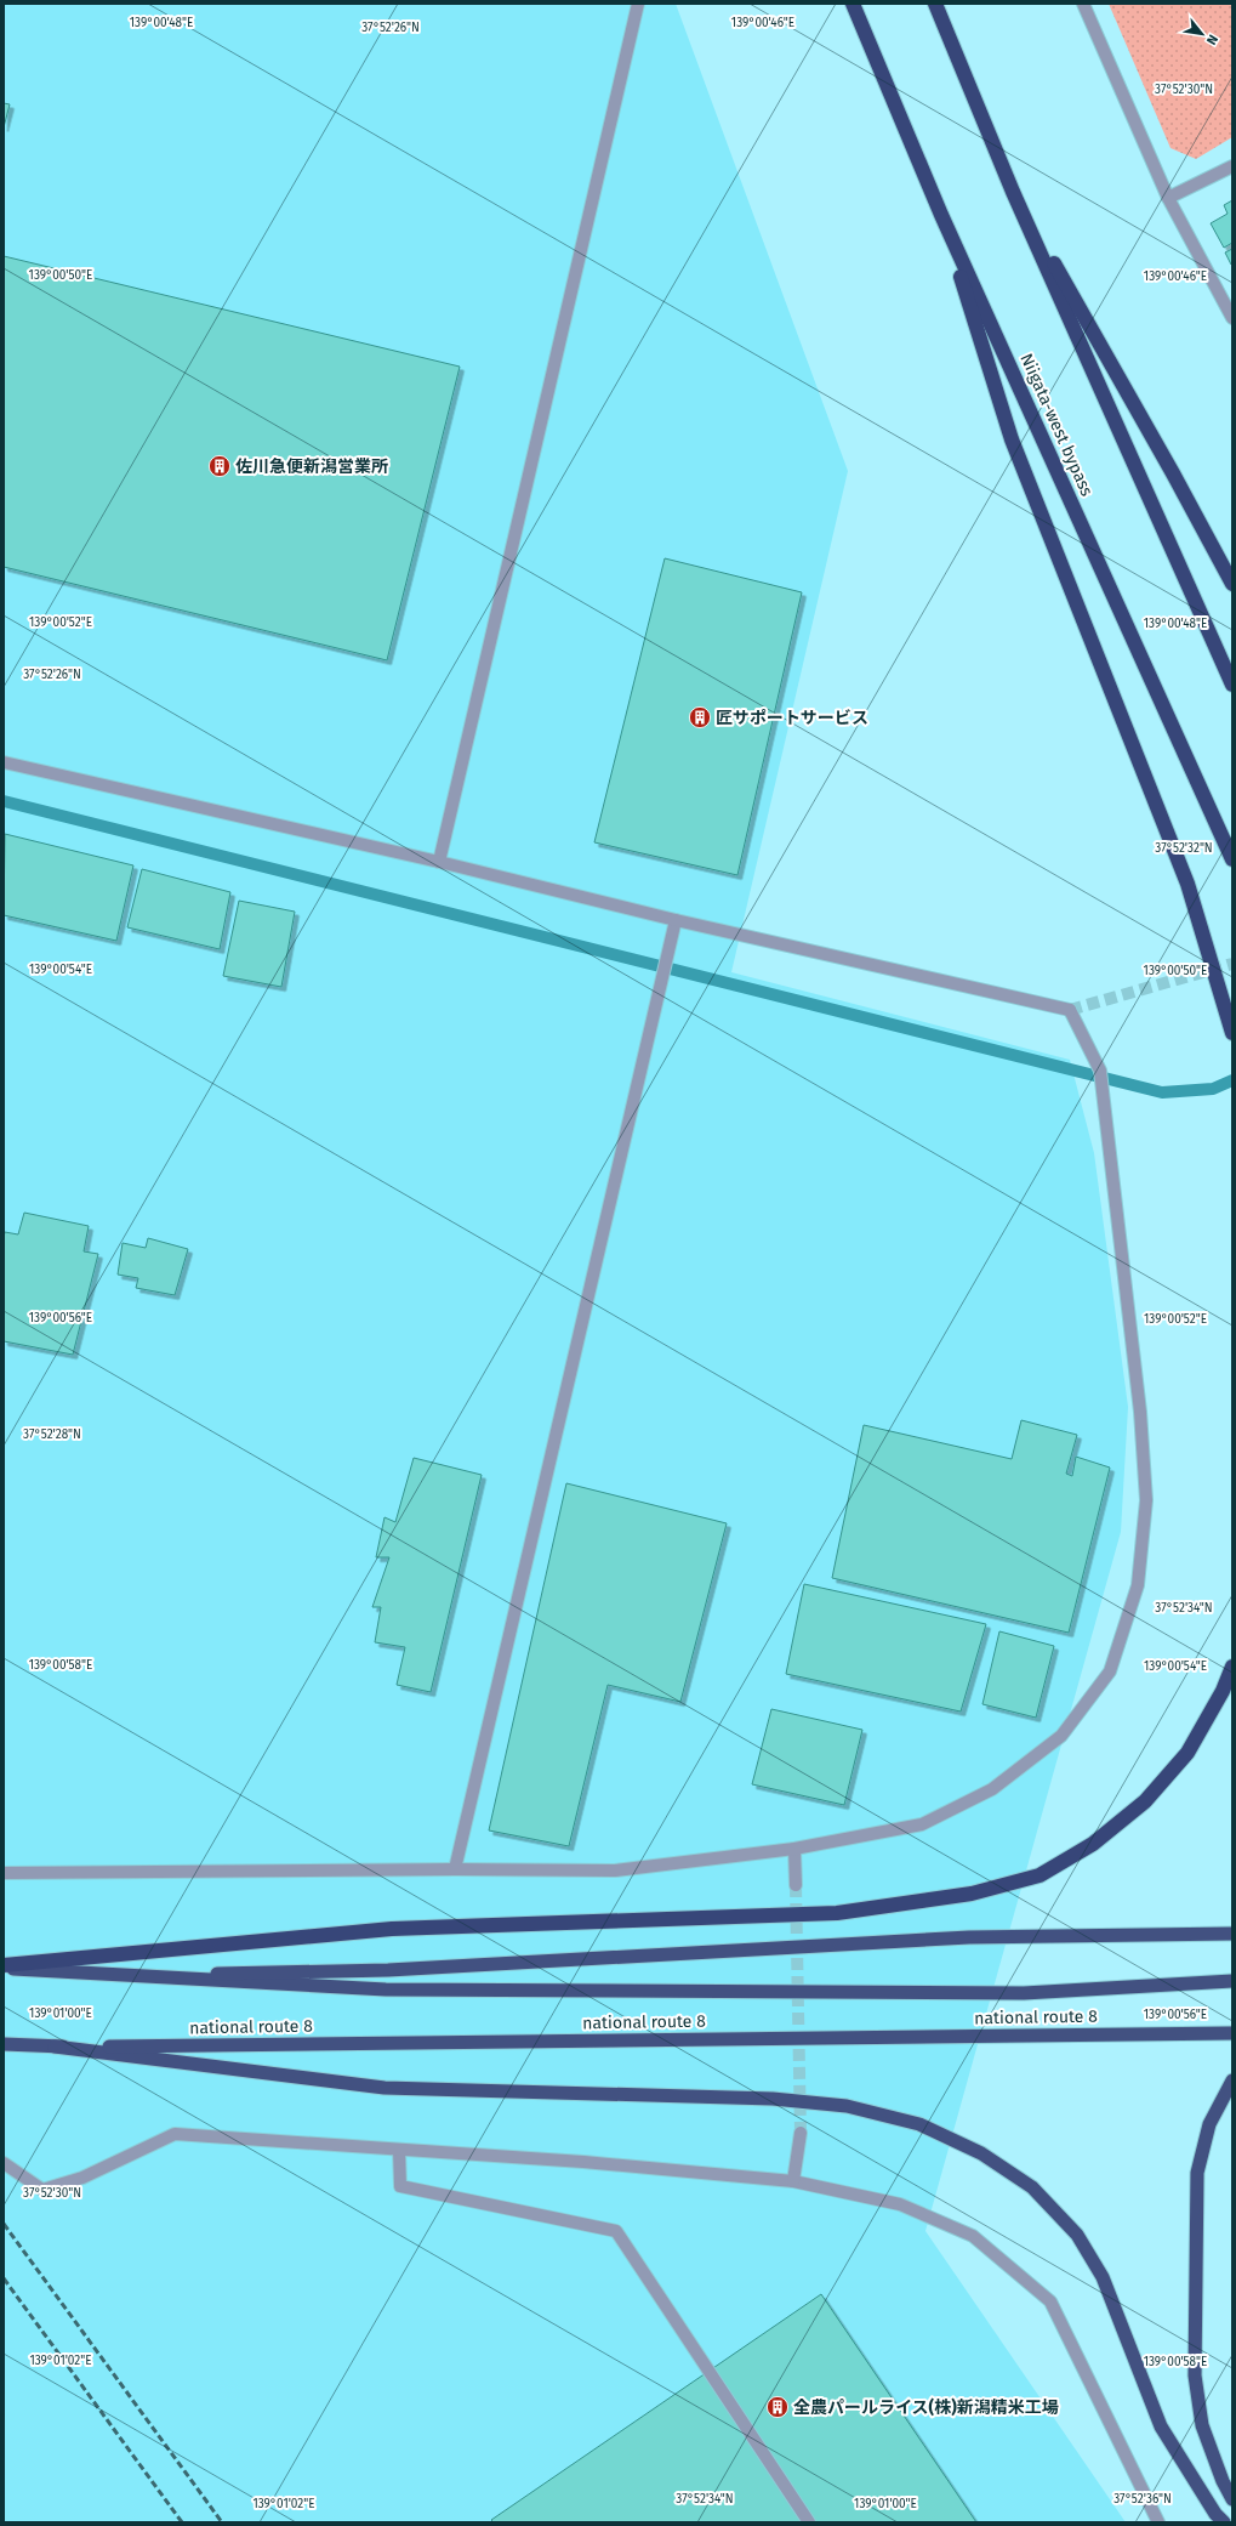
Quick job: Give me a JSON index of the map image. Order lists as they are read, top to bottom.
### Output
{
  "streets": {
    "highway": ["Niigata-west bypass", "national route 8"]
  },
  "places": {
    "building": ["佐川急便新潟営業所", "匠サポートサービス", "全農パールライス(株)新潟精米工場"]
  },
  "north": "bottom right",
  "coordinates": [
    "139°00'48\"E",
    "139°00'46\"E",
    "37°52'26\"N",
    "37°52'30\"N",
    "139°00'50\"E",
    "139°00'52\"E",
    "37°52'32\"N",
    "139°00'54\"E",
    "139°00'56\"E",
    "37°52'28\"N",
    "37°52'34\"N",
    "139°00'58\"E",
    "139°01'00\"E",
    "139°01'02\"E",
    "37°52'36\"N"
  ]
}
